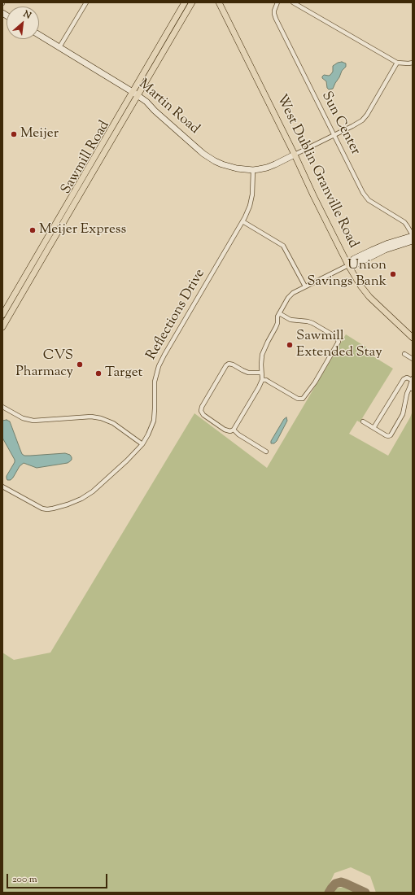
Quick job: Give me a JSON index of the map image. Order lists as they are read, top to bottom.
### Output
{
  "streets": {
    "main road": ["Sawmill Road", "West Dublin Granville Road"],
    "street": ["Martin Road", "Sun Center", "Reflections Drive"]
  },
  "crossings": [
    ["Martin Road", "Sawmill Road"],
    ["Martin Road", "West Dublin Granville Road"],
    ["Martin Road", "Reflections Drive"]
  ],
  "places": [
    "Meijer",
    "Meijer Express",
    "Union Savings Bank",
    "Sawmill Extended Stay",
    "CVS Pharmacy",
    "Target"
  ],
  "scale_bar": "200 m",
  "north": "top right"
}
